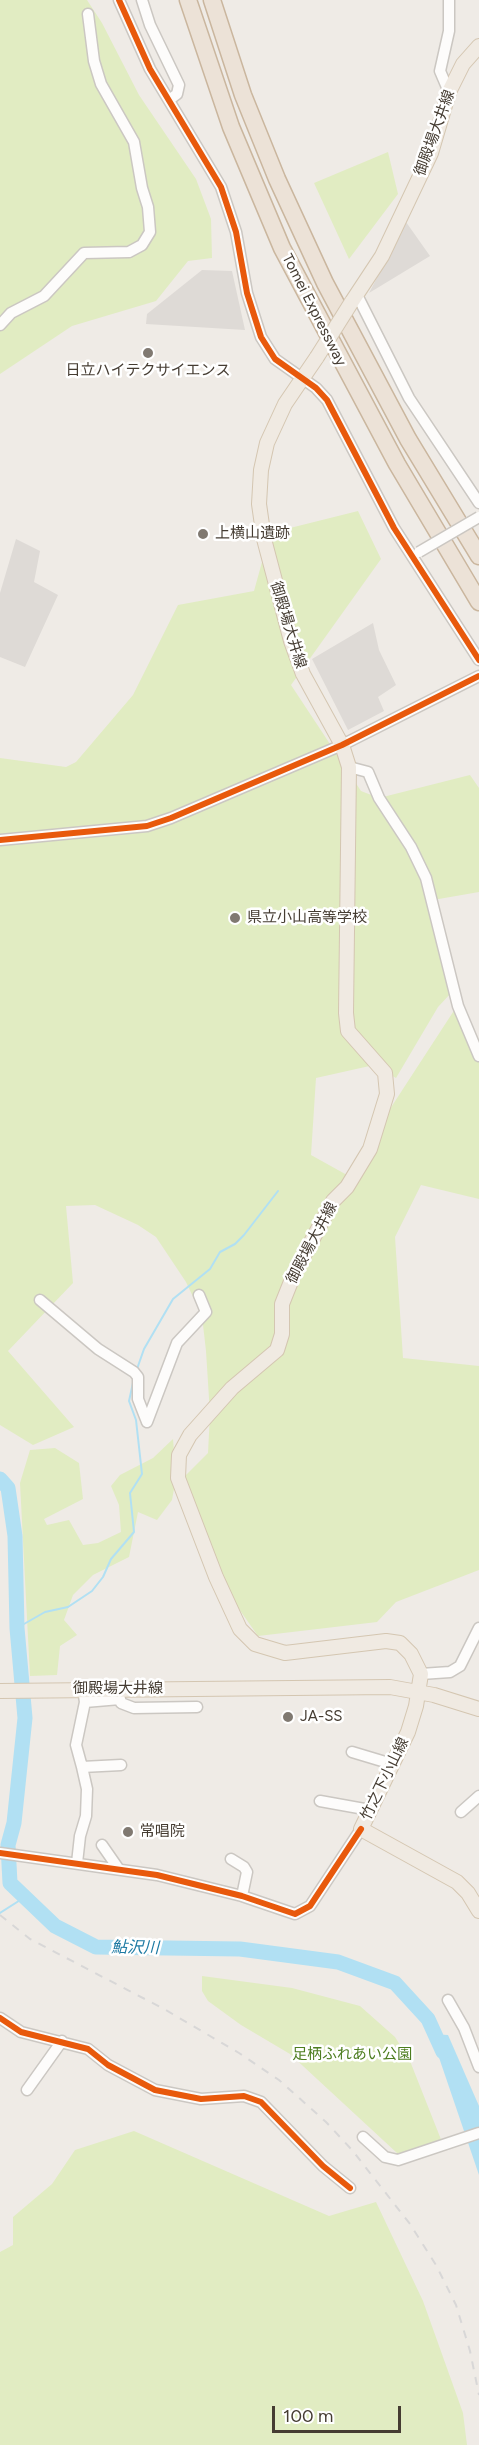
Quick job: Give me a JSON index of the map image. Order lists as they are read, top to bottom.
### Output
{
  "streets": {
    "highway": ["Tomei Expressway"],
    "main road": ["御殿場大井線", "竹之下小山線"]
  },
  "crossings": [
    ["御殿場大井線", "竹之下小山線"]
  ],
  "water": ["鮎沢川"],
  "parks": ["足柄ふれあい公園"],
  "places": [
    "日立ハイテクサイエンス",
    "上横山遺跡",
    "県立小山高等学校",
    "JA-SS",
    "常唱院"
  ],
  "scale_bar": "100 m"
}
